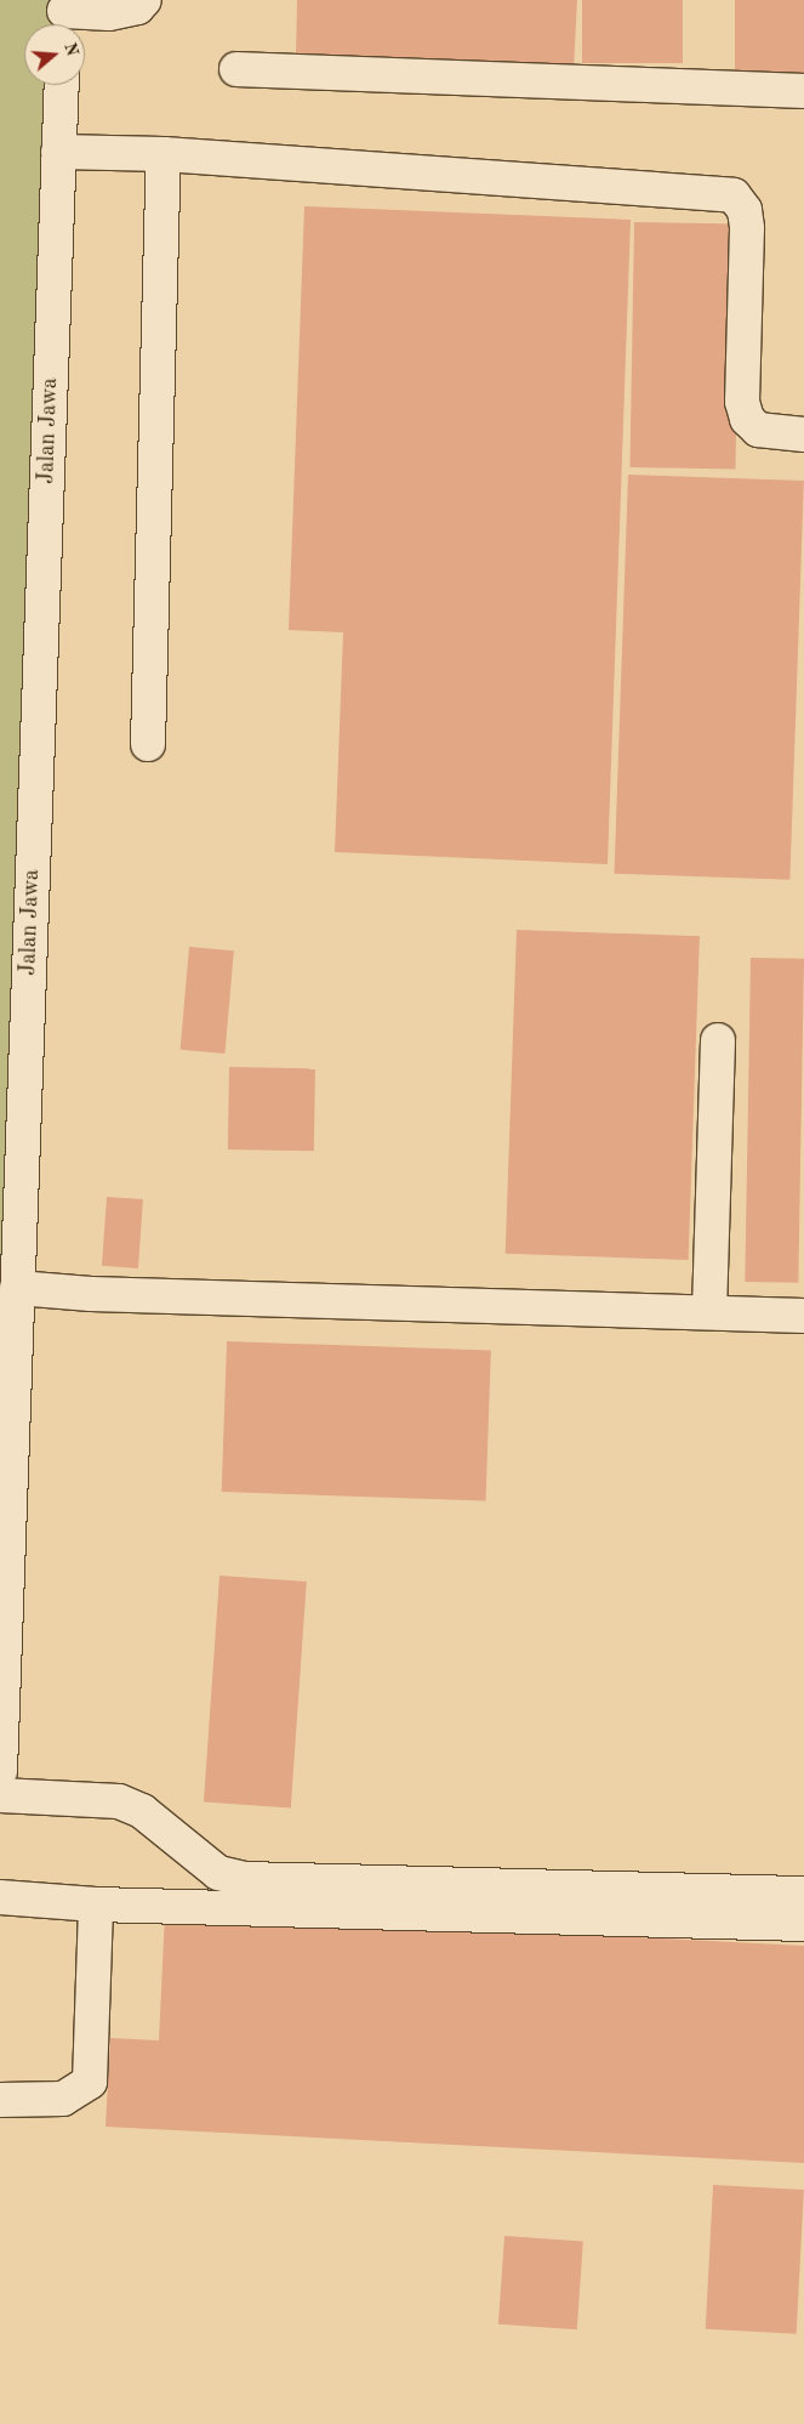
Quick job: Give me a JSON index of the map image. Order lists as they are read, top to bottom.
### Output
{
  "streets": {
    "street": ["Jalan Jawa"]
  },
  "north": "right"
}
